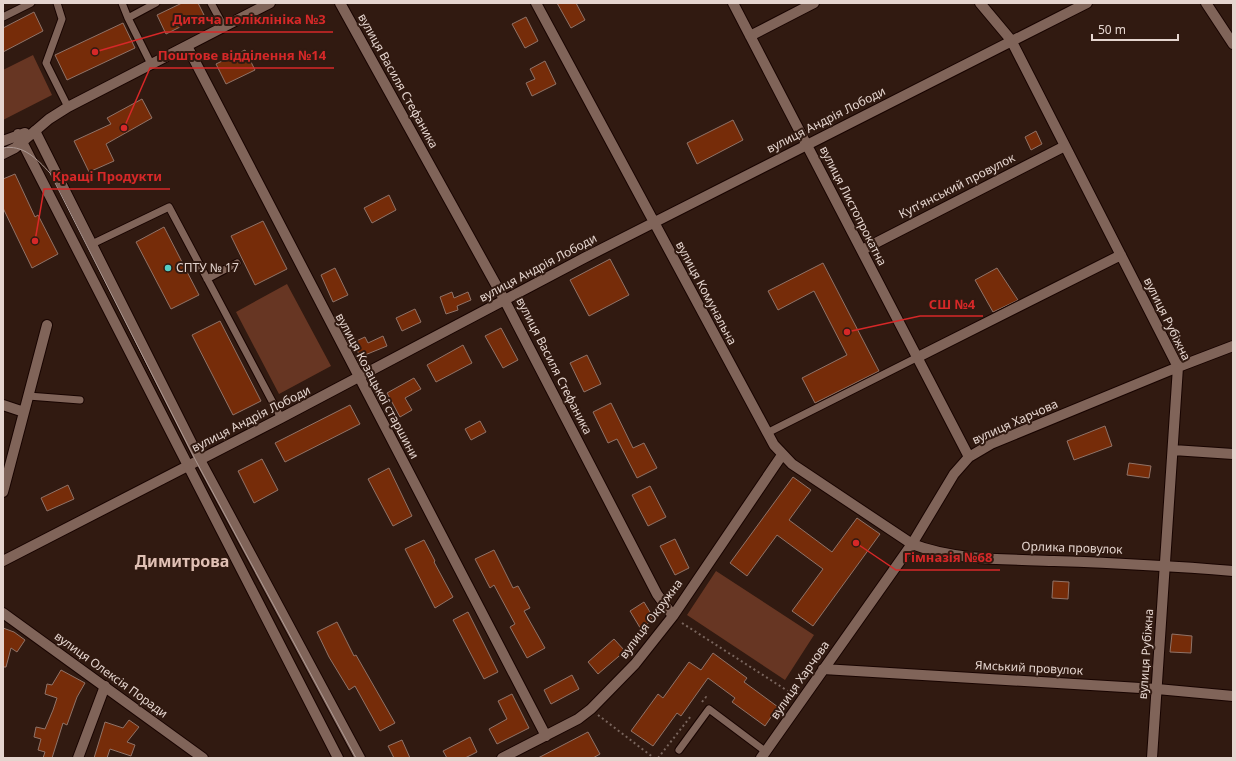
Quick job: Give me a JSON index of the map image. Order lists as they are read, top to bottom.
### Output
{
  "streets": {
    "street": [
      "вулиця Василя Стефаника",
      "вулиця Андрія Лободи",
      "Куп’янський провулок",
      "вулиця Листопрокатна",
      "вулиця Комунальна",
      "вулиця Рубіжна",
      "вулиця Козацької старшини",
      "вулиця Харчова",
      "Орлика провулок",
      "вулиця Окружна",
      "Ямський провулок",
      "вулиця Олексія Поради"
    ]
  },
  "crossings": [
    ["вулиця Василя Стефаника", "вулиця Андрія Лободи"],
    ["вулиця Василя Стефаника", "вулиця Окружна"],
    ["вулиця Андрія Лободи", "вулиця Листопрокатна"],
    ["вулиця Андрія Лободи", "вулиця Комунальна"],
    ["вулиця Андрія Лободи", "вулиця Рубіжна"],
    ["вулиця Андрія Лободи", "вулиця Козацької старшини"],
    ["Куп’янський провулок", "вулиця Листопрокатна"],
    ["Куп’янський провулок", "вулиця Рубіжна"],
    ["вулиця Листопрокатна", "вулиця Харчова"],
    ["вулиця Комунальна", "вулиця Харчова"],
    ["вулиця Комунальна", "Орлика провулок"],
    ["вулиця Комунальна", "вулиця Окружна"],
    ["вулиця Рубіжна", "вулиця Харчова"],
    ["вулиця Рубіжна", "Орлика провулок"],
    ["вулиця Рубіжна", "Ямський провулок"],
    ["вулиця Козацької старшини", "вулиця Окружна"],
    ["вулиця Харчова", "Орлика провулок"],
    ["вулиця Харчова", "Ямський провулок"]
  ],
  "districts": ["Димитрова"],
  "places": [
    "Дитяча поліклініка №3",
    "Поштове відділення №14",
    "Кращі Продукти",
    "СПТУ № 17",
    "СШ №4",
    "Гімназія №68"
  ],
  "scale_bar": "50 m"
}
